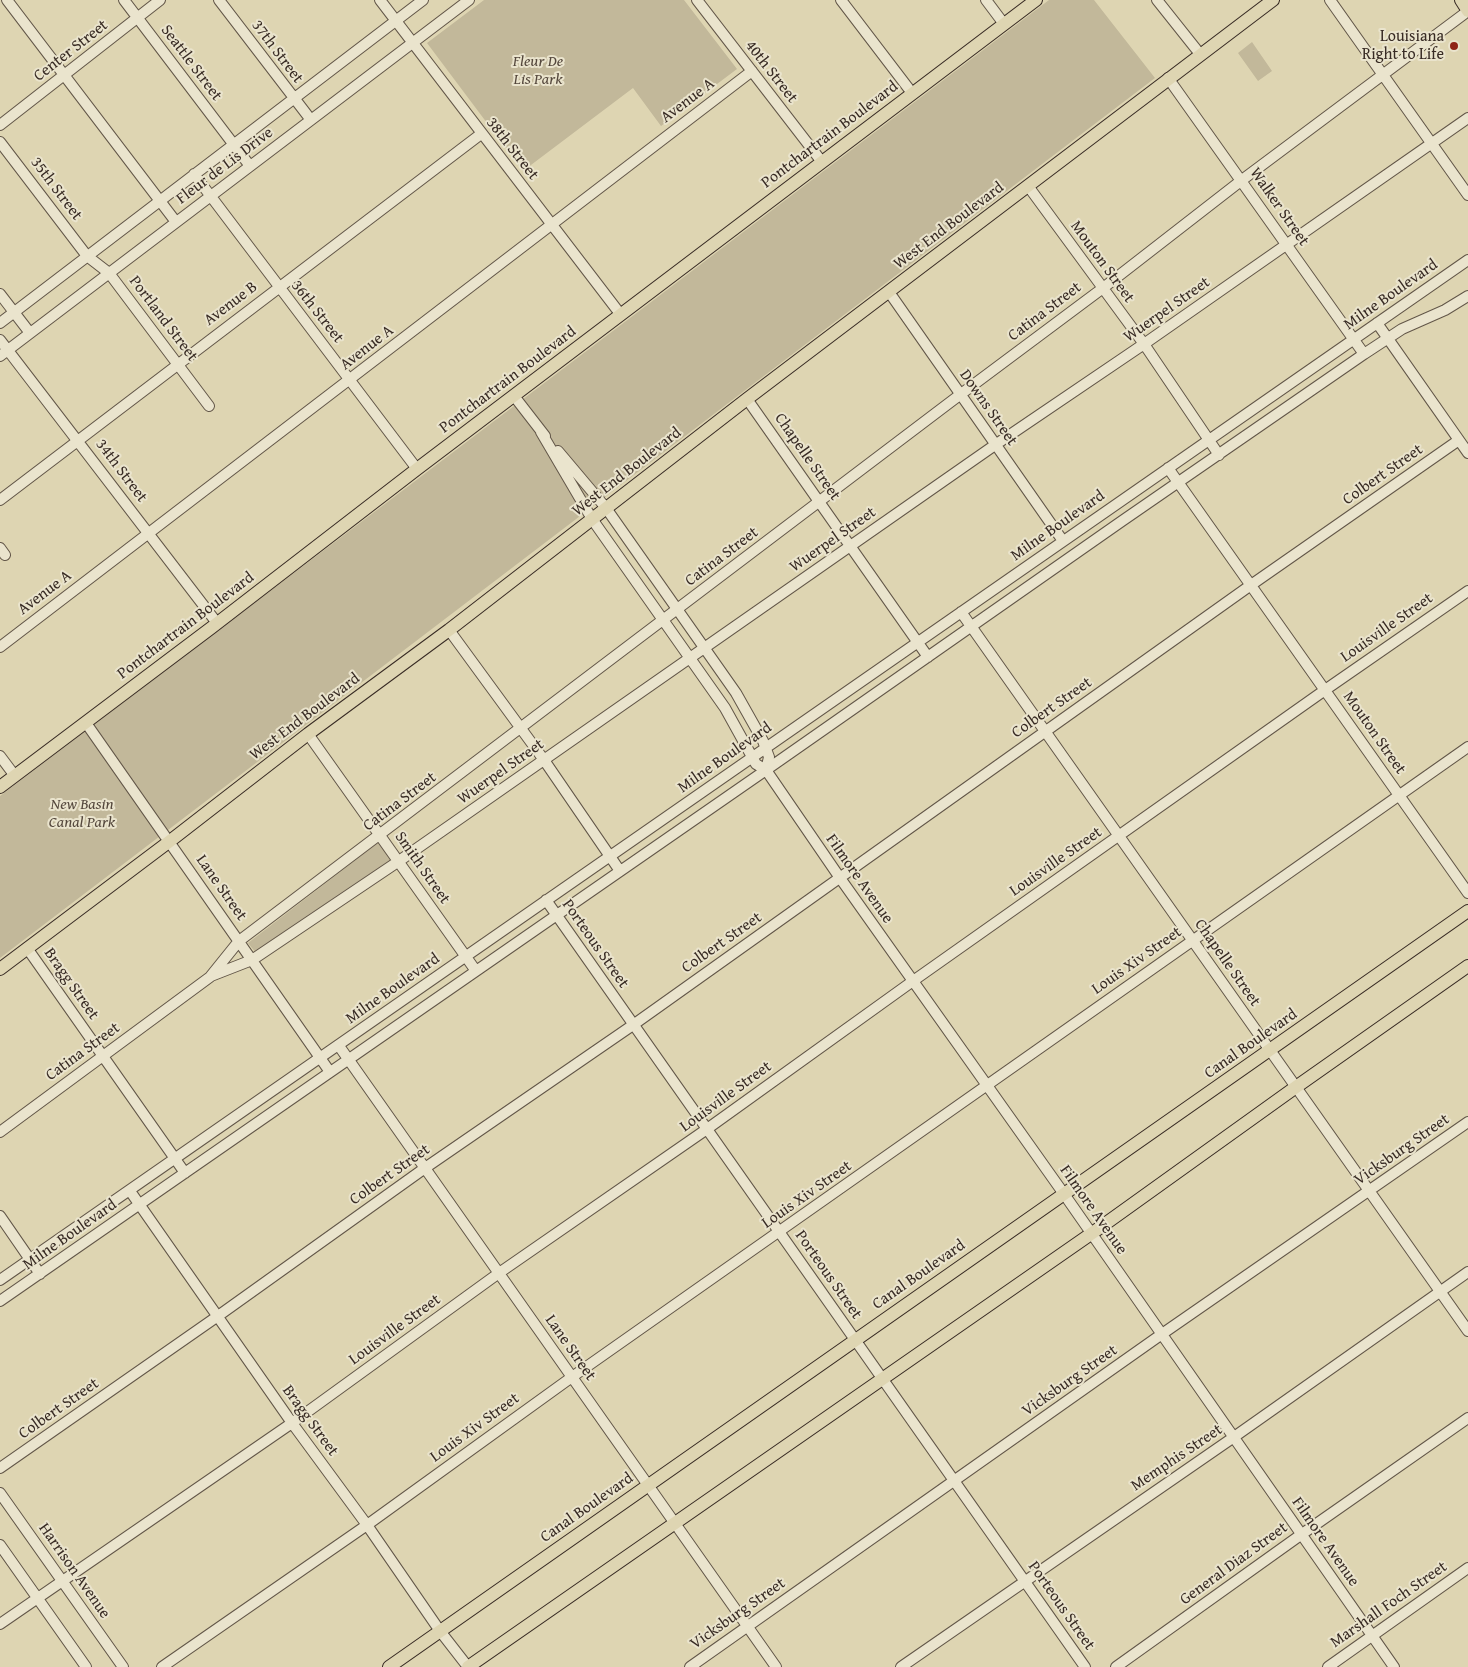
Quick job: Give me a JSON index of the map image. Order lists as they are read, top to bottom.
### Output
{
  "streets": {
    "main road": ["Pontchartrain Boulevard", "West End Boulevard", "Canal Boulevard"],
    "street": [
      "Center Street",
      "37th Street",
      "Seattle Street",
      "40th Street",
      "Avenue A",
      "38th Street",
      "Fleur de Lis Drive",
      "35th Street",
      "Walker Street",
      "Mouton Street",
      "Milne Boulevard",
      "Avenue B",
      "Wuerpel Street",
      "36th Street",
      "Catina Street",
      "Portland Street",
      "Downs Street",
      "Chapelle Street",
      "34th Street",
      "Colbert Street",
      "Louisville Street",
      "Smith Street",
      "Filmore Avenue",
      "Lane Street",
      "Porteous Street",
      "Louis Xiv Street",
      "Bragg Street",
      "Vicksburg Street",
      "Memphis Street",
      "General Diaz Street",
      "Harrison Avenue",
      "Marshall Foch Street"
    ]
  },
  "crossings": [
    ["Center Street", "Seattle Street"],
    ["37th Street", "Fleur de Lis Drive"],
    ["Seattle Street", "Fleur de Lis Drive"],
    ["40th Street", "Avenue A"],
    ["40th Street", "Pontchartrain Boulevard"],
    ["Avenue A", "38th Street"],
    ["Avenue A", "36th Street"],
    ["Avenue A", "34th Street"],
    ["Pontchartrain Boulevard", "38th Street"],
    ["Pontchartrain Boulevard", "36th Street"],
    ["Pontchartrain Boulevard", "34th Street"],
    ["Pontchartrain Boulevard", "Filmore Avenue"],
    ["Pontchartrain Boulevard", "Lane Street"],
    ["38th Street", "Fleur de Lis Drive"],
    ["38th Street", "Avenue B"],
    ["Fleur de Lis Drive", "35th Street"],
    ["Fleur de Lis Drive", "36th Street"],
    ["Fleur de Lis Drive", "Portland Street"],
    ["Fleur de Lis Drive", "34th Street"],
    ["35th Street", "Portland Street"],
    ["Walker Street", "West End Boulevard"],
    ["Walker Street", "Milne Boulevard"],
    ["Walker Street", "Wuerpel Street"],
    ["Walker Street", "Catina Street"],
    ["West End Boulevard", "Mouton Street"],
    ["West End Boulevard", "Downs Street"],
    ["West End Boulevard", "Chapelle Street"],
    ["West End Boulevard", "Smith Street"],
    ["West End Boulevard", "Filmore Avenue"],
    ["West End Boulevard", "Lane Street"],
    ["West End Boulevard", "Bragg Street"],
    ["Mouton Street", "Milne Boulevard"],
    ["Mouton Street", "Wuerpel Street"],
    ["Mouton Street", "Catina Street"],
    ["Mouton Street", "Colbert Street"],
    ["Mouton Street", "Louisville Street"],
    ["Mouton Street", "Louis Xiv Street"],
    ["Milne Boulevard", "Downs Street"],
    ["Milne Boulevard", "Chapelle Street"],
    ["Milne Boulevard", "Smith Street"],
    ["Milne Boulevard", "Filmore Avenue"],
    ["Milne Boulevard", "Lane Street"],
    ["Milne Boulevard", "Porteous Street"],
    ["Milne Boulevard", "Bragg Street"],
    ["Avenue B", "36th Street"],
    ["Avenue B", "Portland Street"],
    ["Avenue B", "34th Street"],
    ["Wuerpel Street", "Catina Street"],
    ["Wuerpel Street", "Downs Street"],
    ["Wuerpel Street", "Chapelle Street"],
    ["Wuerpel Street", "Smith Street"],
    ["Wuerpel Street", "Filmore Avenue"],
    ["Wuerpel Street", "Lane Street"],
    ["Catina Street", "Downs Street"],
    ["Catina Street", "Chapelle Street"],
    ["Catina Street", "Smith Street"],
    ["Catina Street", "Filmore Avenue"],
    ["Catina Street", "Lane Street"],
    ["Catina Street", "Bragg Street"],
    ["Chapelle Street", "Colbert Street"],
    ["Chapelle Street", "Louisville Street"],
    ["Chapelle Street", "Louis Xiv Street"],
    ["Chapelle Street", "Canal Boulevard"],
    ["Chapelle Street", "Vicksburg Street"],
    ["Chapelle Street", "Memphis Street"],
    ["Colbert Street", "Filmore Avenue"],
    ["Colbert Street", "Lane Street"],
    ["Colbert Street", "Porteous Street"],
    ["Colbert Street", "Bragg Street"],
    ["Louisville Street", "Filmore Avenue"],
    ["Louisville Street", "Lane Street"],
    ["Louisville Street", "Porteous Street"],
    ["Louisville Street", "Bragg Street"],
    ["Louisville Street", "Harrison Avenue"],
    ["Filmore Avenue", "Louis Xiv Street"],
    ["Filmore Avenue", "Canal Boulevard"],
    ["Filmore Avenue", "Vicksburg Street"],
    ["Filmore Avenue", "Memphis Street"],
    ["Filmore Avenue", "General Diaz Street"],
    ["Filmore Avenue", "Marshall Foch Street"],
    ["Lane Street", "Louis Xiv Street"],
    ["Lane Street", "Canal Boulevard"],
    ["Lane Street", "Vicksburg Street"],
    ["Porteous Street", "Louis Xiv Street"],
    ["Porteous Street", "Canal Boulevard"],
    ["Porteous Street", "Vicksburg Street"],
    ["Porteous Street", "Memphis Street"],
    ["Louis Xiv Street", "Bragg Street"],
    ["Bragg Street", "Canal Boulevard"]
  ],
  "parks": ["Fleur De Lis Park", "New Basin Canal Park"],
  "places": ["Louisiana Right to Life"]
}
